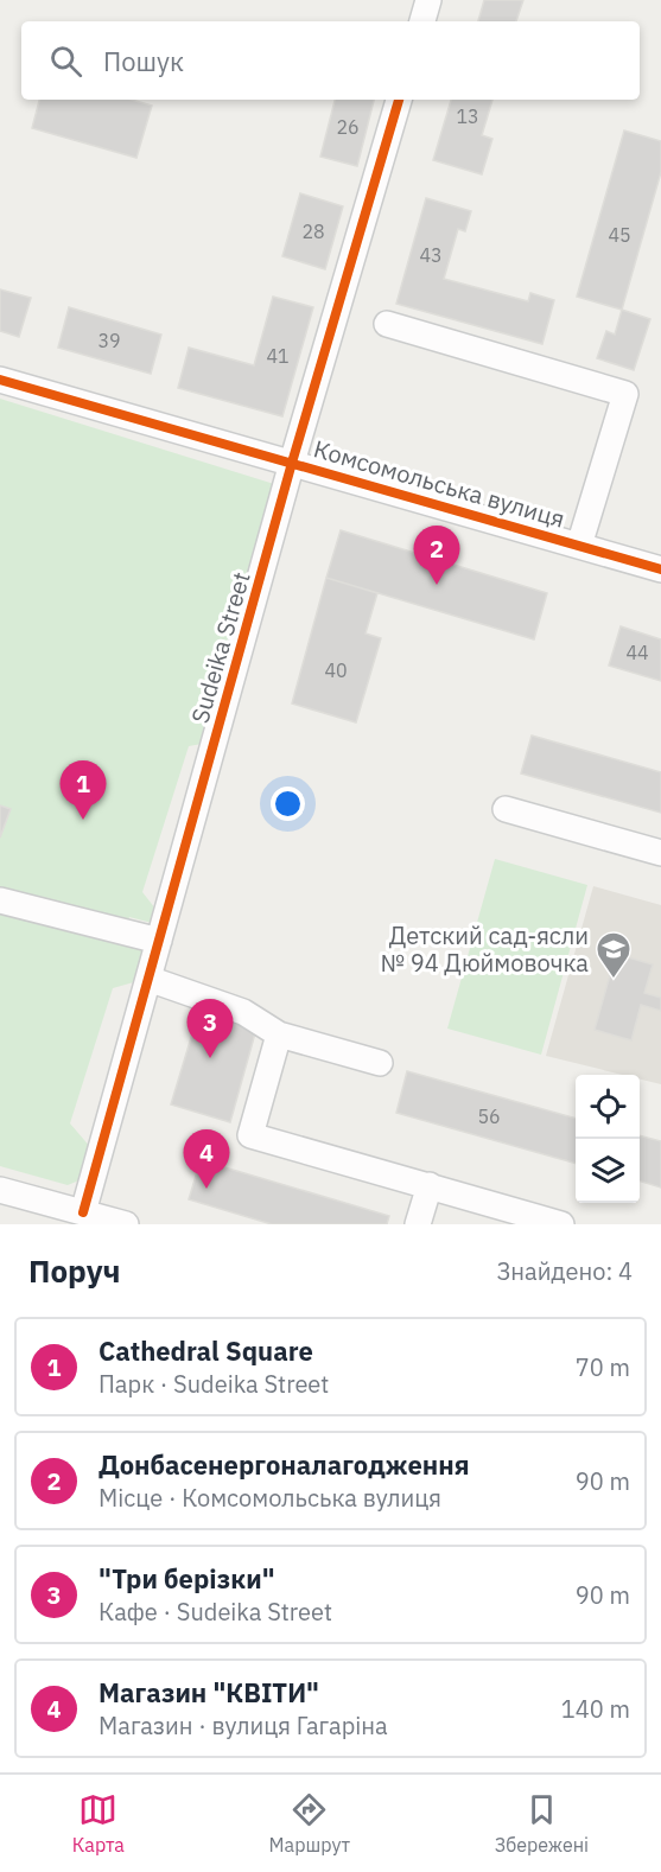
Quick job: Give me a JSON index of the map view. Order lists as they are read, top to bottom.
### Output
{
  "streets": {
    "street": ["Комсомольська вулиця", "Sudeika Street"]
  },
  "crossings": [
    ["Комсомольська вулиця", "Sudeika Street"]
  ],
  "places": {
    "school or university": ["Детский сад-ясли № 94 Дюймовочка"]
  },
  "house_numbers": [
    "13",
    "26",
    "28",
    "45",
    "43",
    "39",
    "41",
    "44",
    "40",
    "56"
  ],
  "page": {
    "search": "Пошук",
    "pins": [
      "2",
      "1",
      "3",
      "4"
    ],
    "heading": ["Поруч", "Знайдено: 4"],
    "list": [
      {
        "mark": "1",
        "name": "Cathedral Square",
        "note": "Парк · Sudeika Street",
        "value": "70 m"
      },
      {
        "mark": "2",
        "name": "Донбасенергоналагодження",
        "note": "Місце · Комсомольська вулиця",
        "value": "90 m"
      },
      {
        "mark": "3",
        "name": "\"Три берізки\"",
        "note": "Кафе · Sudeika Street",
        "value": "90 m"
      },
      {
        "mark": "4",
        "name": "Магазин \"КВІТИ\"",
        "note": "Магазин · вулиця Гагаріна",
        "value": "140 m"
      }
    ],
    "nav": ["Карта", "Маршрут", "Збережені"]
  }
}
